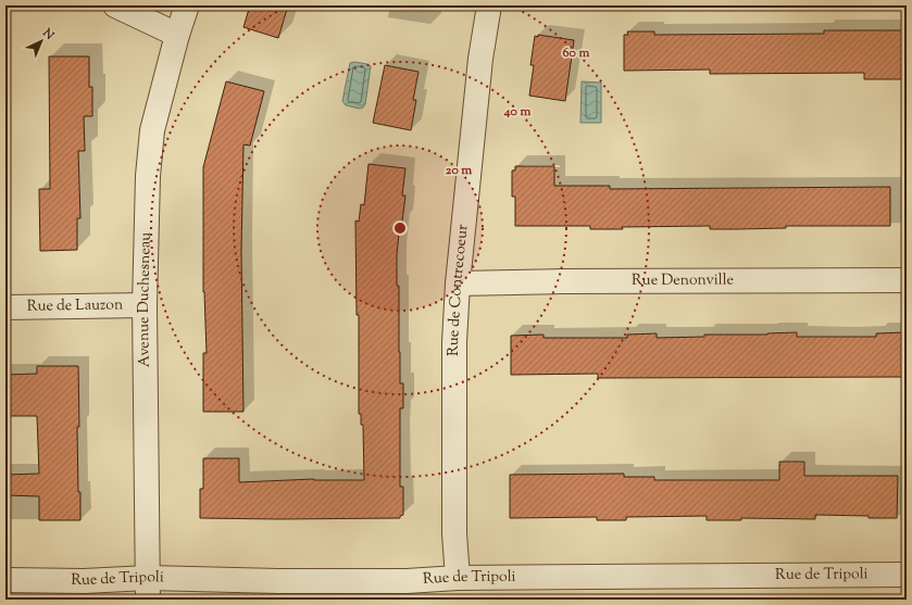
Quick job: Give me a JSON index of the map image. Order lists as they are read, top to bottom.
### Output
{
  "streets": {
    "street": [
      "Rue Denonville",
      "Rue de Contrecoeur",
      "Avenue Duchesneau",
      "Rue de Lauzon",
      "Rue de Tripoli"
    ]
  },
  "crossings": [
    ["Rue Denonville", "Rue de Contrecoeur"],
    ["Rue de Contrecoeur", "Rue de Tripoli"],
    ["Avenue Duchesneau", "Rue de Lauzon"],
    ["Avenue Duchesneau", "Rue de Tripoli"]
  ],
  "north": "top right",
  "rings": ["60 m", "40 m", "20 m"]
}
